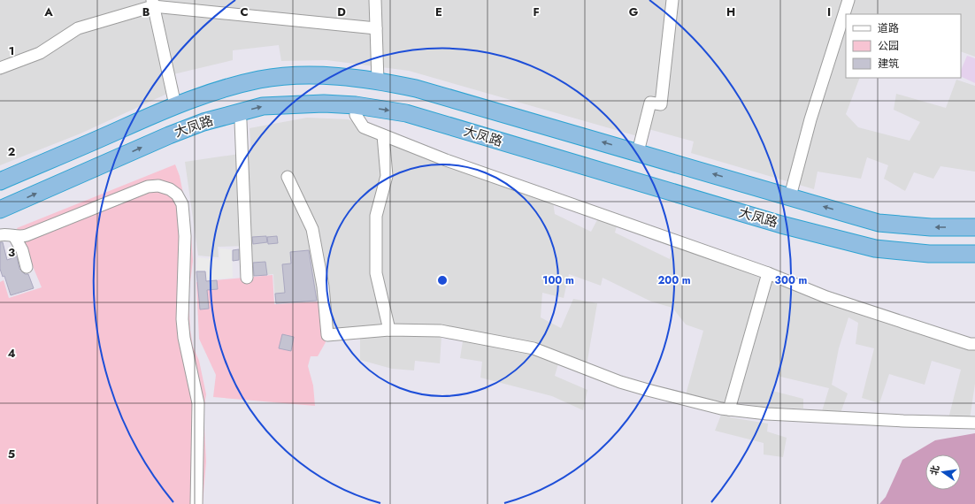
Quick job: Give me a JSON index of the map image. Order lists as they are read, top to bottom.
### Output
{
  "streets": {
    "highway": ["大凤路"]
  },
  "legend": ["道路", "公园", "建筑"],
  "north": "left",
  "grid": {
    "columns": [
      "A",
      "B",
      "C",
      "D",
      "E",
      "F",
      "G",
      "H",
      "I"
    ],
    "rows": [
      "1",
      "2",
      "3",
      "4",
      "5"
    ]
  },
  "rings": ["100 m", "200 m", "300 m"]
}
